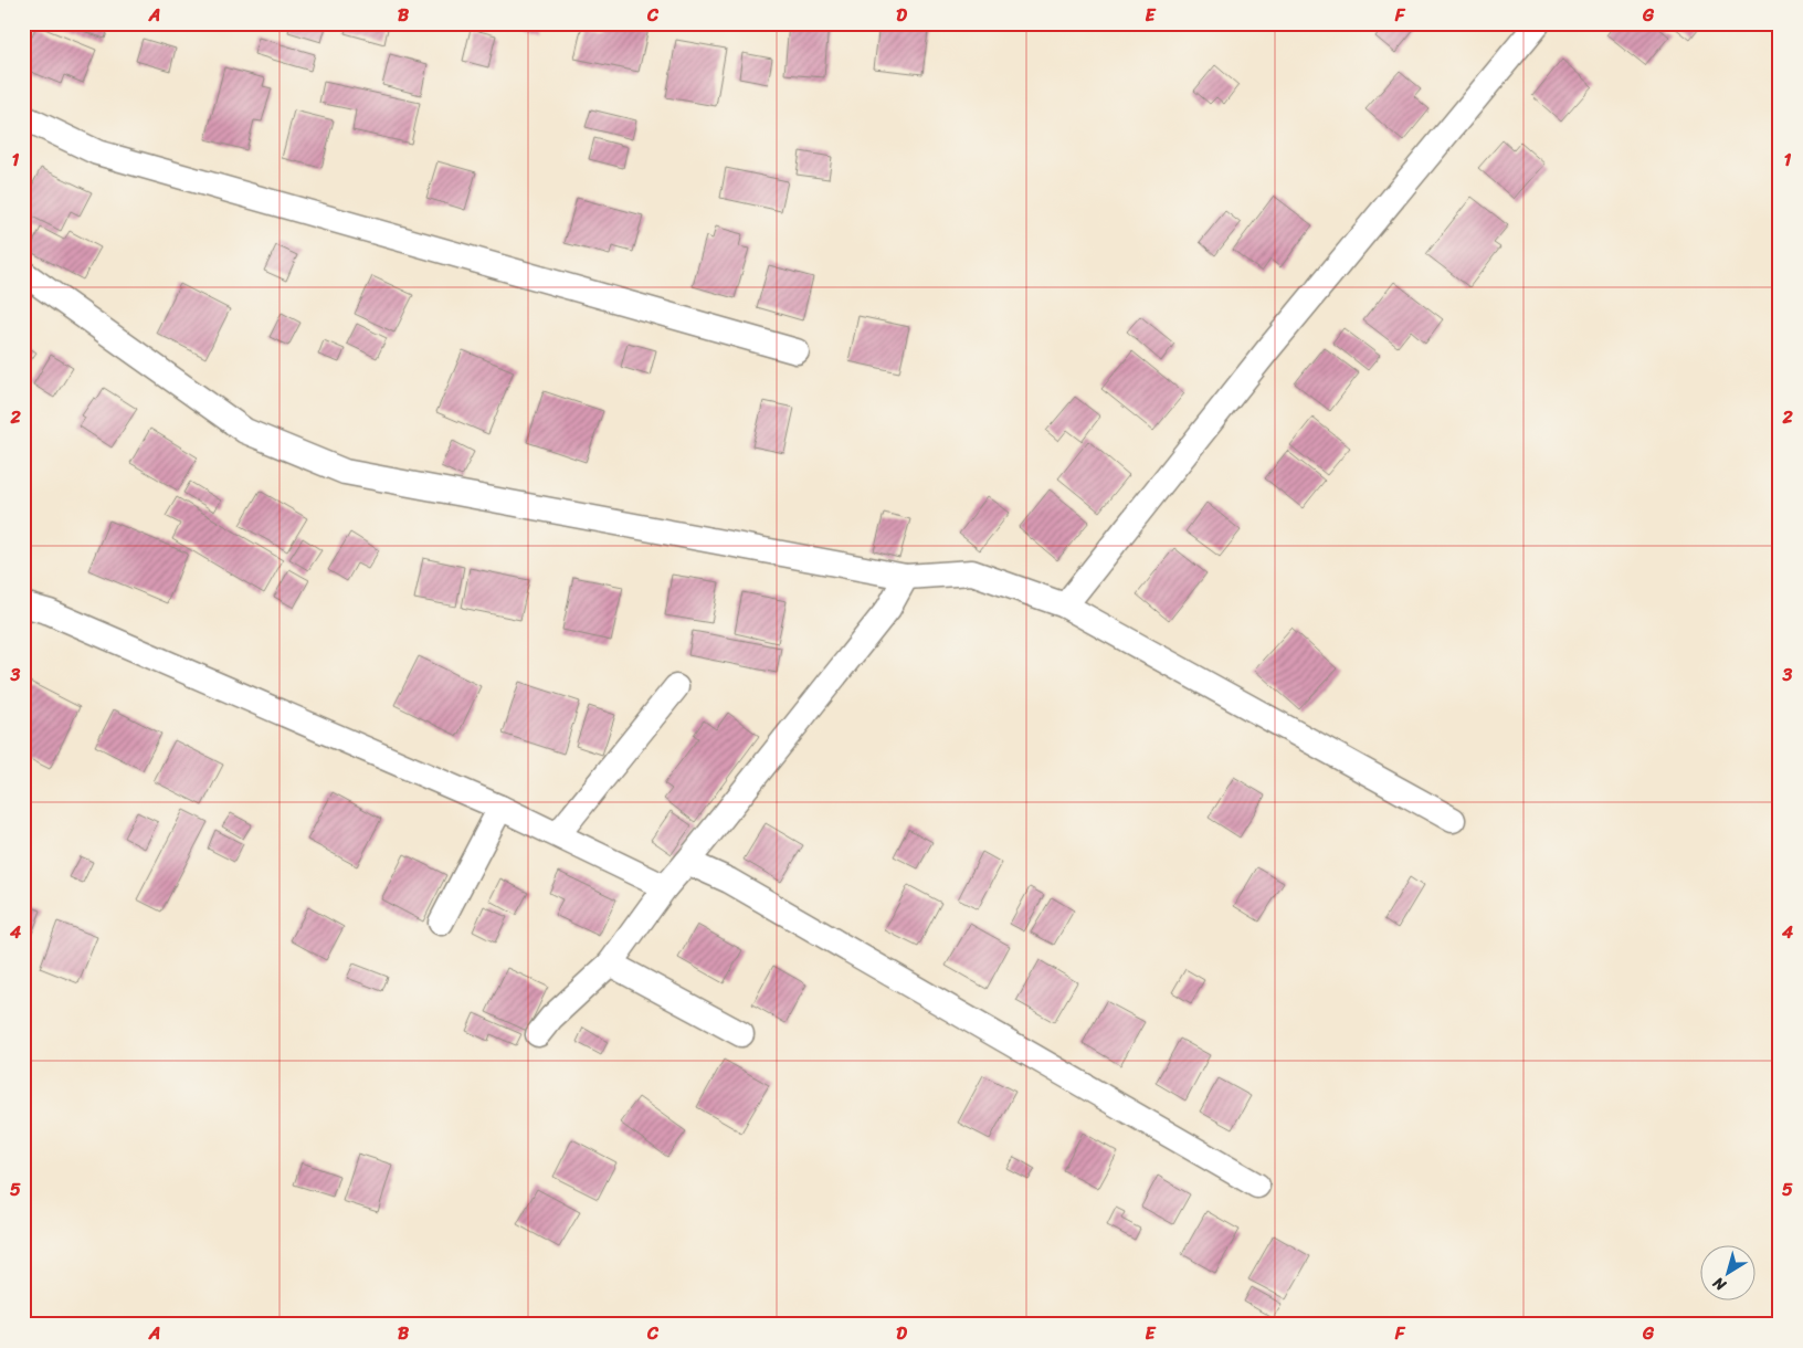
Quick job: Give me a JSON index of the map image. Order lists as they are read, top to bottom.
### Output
{
  "north": "bottom left",
  "grid": {
    "columns": [
      "A",
      "B",
      "C",
      "D",
      "E",
      "F",
      "G"
    ],
    "rows": [
      "1",
      "2",
      "3",
      "4",
      "5"
    ]
  }
}
